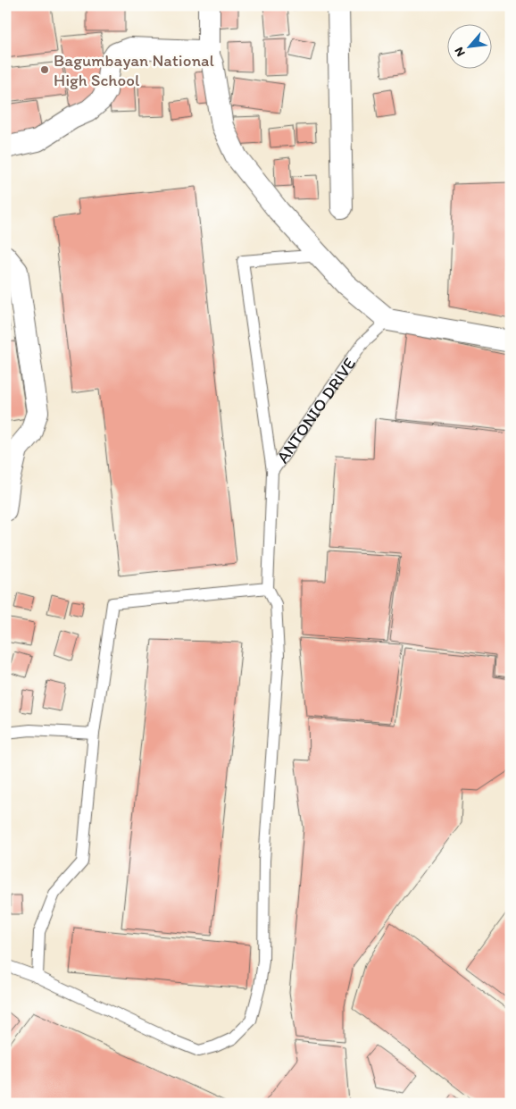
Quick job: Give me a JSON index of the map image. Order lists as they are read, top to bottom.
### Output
{
  "streets": {
    "lane": ["ANTONIO DRIVE"]
  },
  "places": ["Bagumbayan National High School"],
  "north": "bottom left"
}
